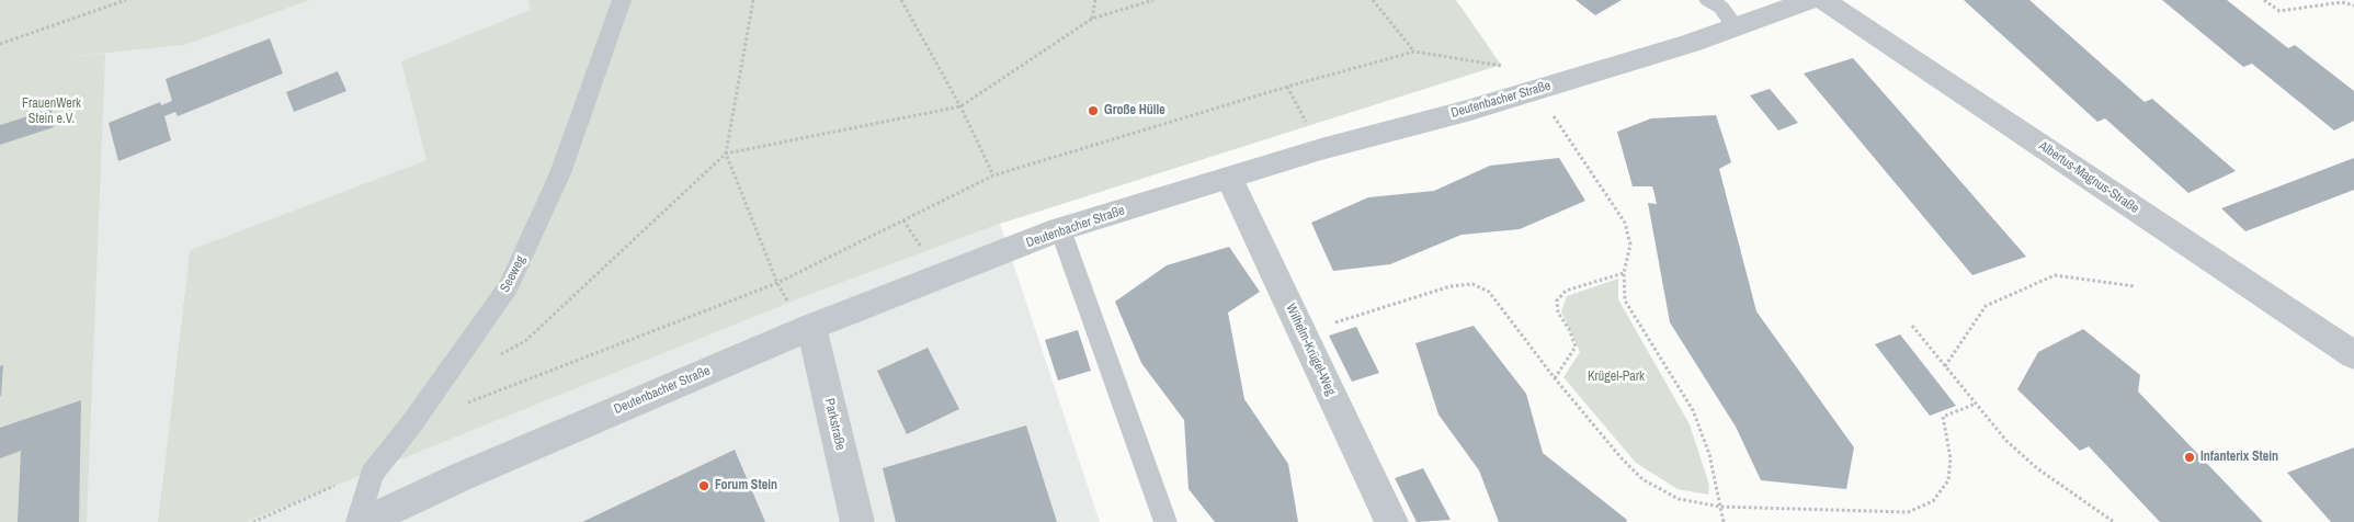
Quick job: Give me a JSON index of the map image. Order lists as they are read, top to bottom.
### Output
{
  "streets": {
    "street": [
      "Deutenbacher Straße",
      "Albertus-Magnus-Straße",
      "Wilhelm-Krügel-Weg",
      "Parkstraße"
    ],
    "lane": ["Seeweg"]
  },
  "crossings": [
    ["Deutenbacher Straße", "Wilhelm-Krügel-Weg"],
    ["Deutenbacher Straße", "Parkstraße"]
  ],
  "parks": ["FrauenWerk Stein e.V.", "Krügel-Park"],
  "places": ["Große Hülle", "Infanterix Stein", "Forum Stein"]
}
